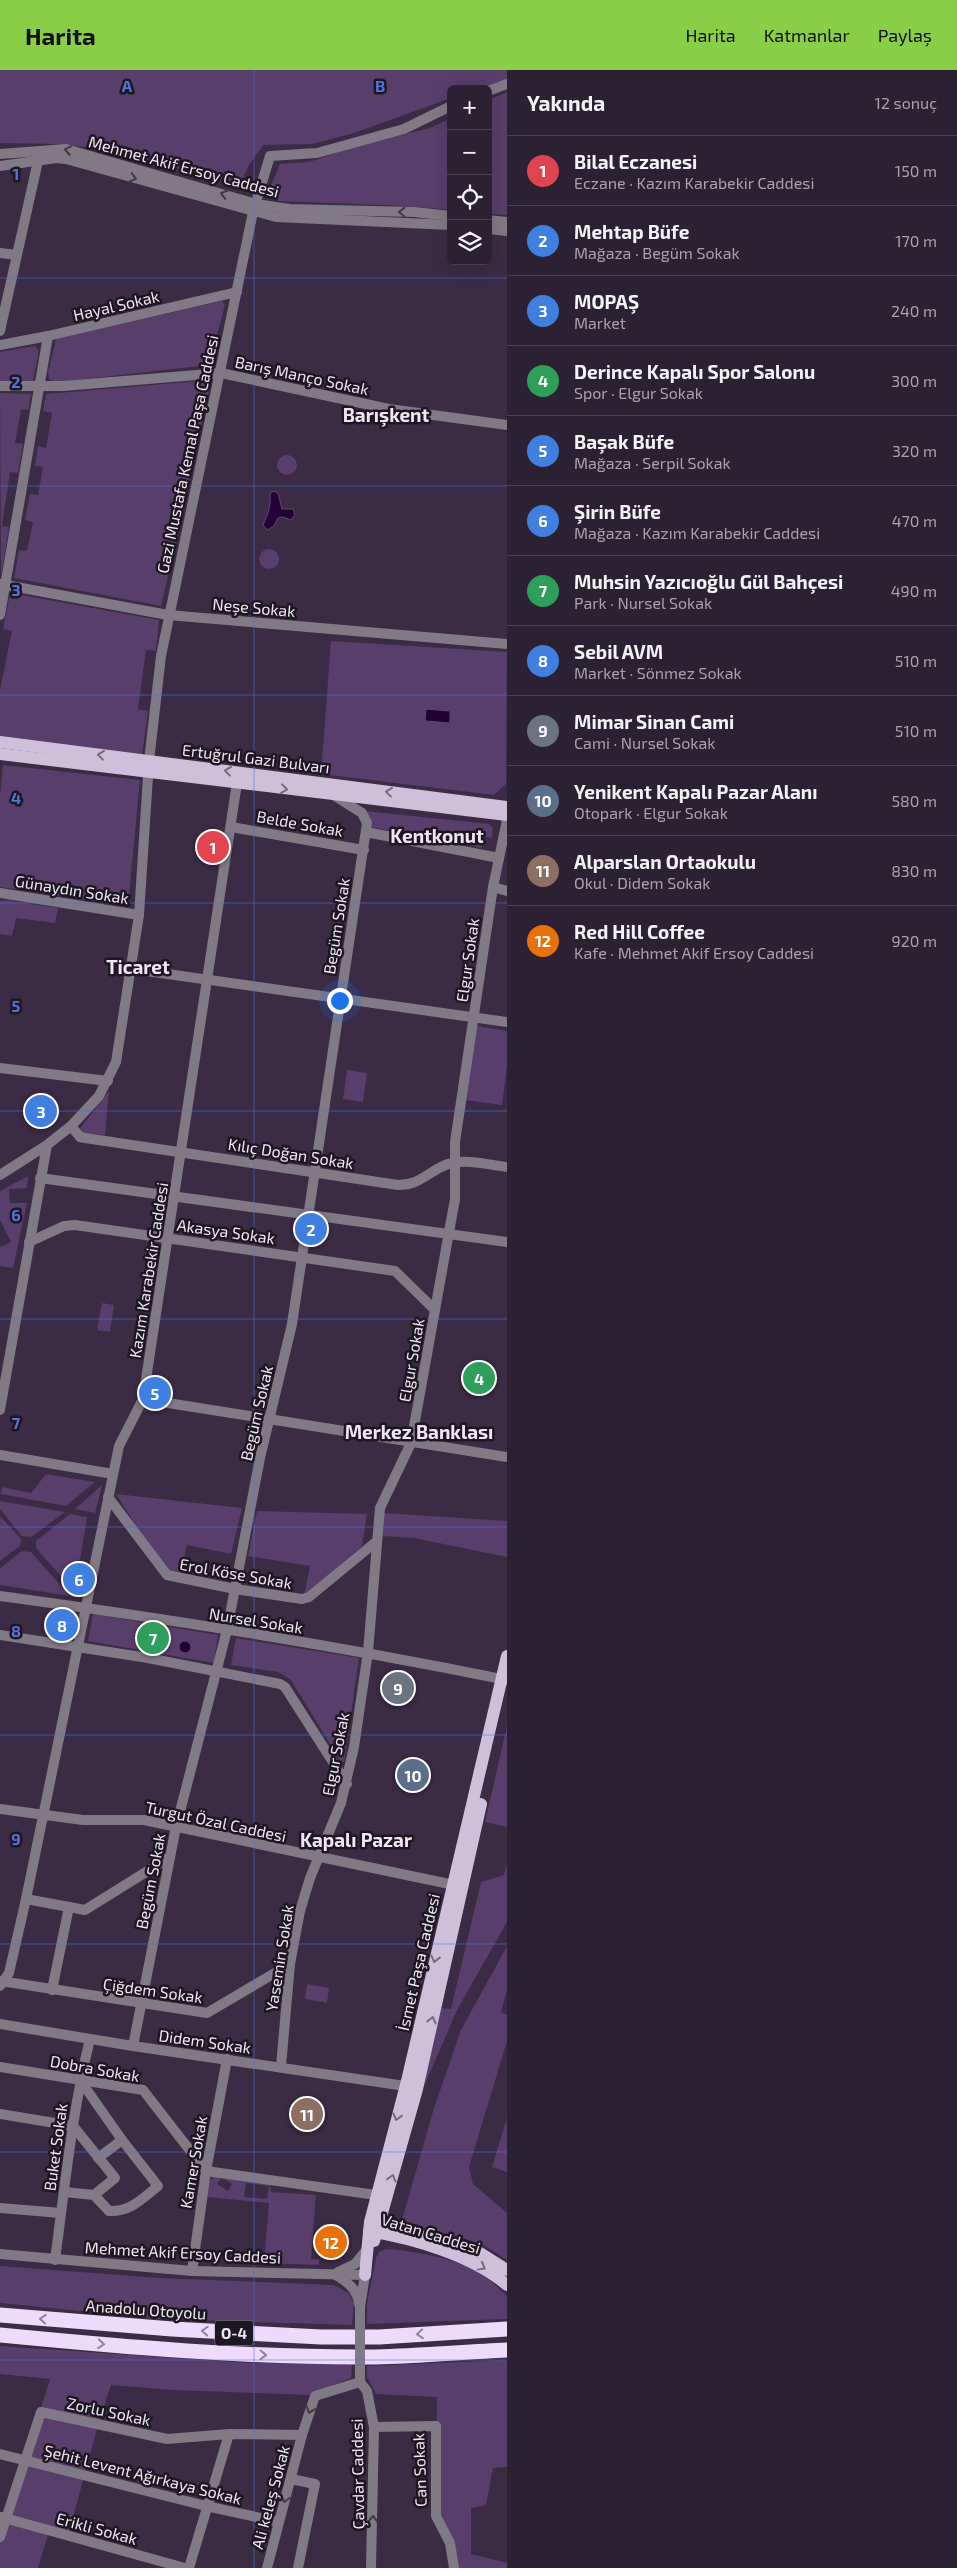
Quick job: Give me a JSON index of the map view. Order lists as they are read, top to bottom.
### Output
{
  "streets": {
    "highway": ["Anadolu Otoyolu", "O-4"],
    "main road": ["Ertuğrul Gazi Bulvarı", "İsmet Paşa Caddesi", "Vatan Caddesi"],
    "street": [
      "Mehmet Akif Ersoy Caddesi",
      "Hayal Sokak",
      "Barış Manço Sokak",
      "Gazi Mustafa Kemal Paşa Caddesi",
      "Neşe Sokak",
      "Belde Sokak",
      "Günaydın Sokak",
      "Begüm Sokak",
      "Elgur Sokak",
      "Kılıç Doğan Sokak",
      "Akasya Sokak",
      "Kazım Karabekir Caddesi",
      "Erol Köse Sokak",
      "Nursel Sokak",
      "Turgut Özal Caddesi",
      "Yasemin Sokak",
      "Çiğdem Sokak",
      "Didem Sokak",
      "Dobra Sokak",
      "Buket Sokak",
      "Kamer Sokak",
      "Zorlu Sokak",
      "Can Sokak",
      "Şehit Levent Ağırkaya Sokak",
      "Çavdar Caddesi",
      "Ali keleş Sokak",
      "Erikli Sokak"
    ]
  },
  "crossings": [
    ["Mehmet Akif Ersoy Caddesi", "Gazi Mustafa Kemal Paşa Caddesi"],
    ["Mehmet Akif Ersoy Caddesi", "İsmet Paşa Caddesi"],
    ["Mehmet Akif Ersoy Caddesi", "Buket Sokak"],
    ["Mehmet Akif Ersoy Caddesi", "Kamer Sokak"],
    ["Hayal Sokak", "Gazi Mustafa Kemal Paşa Caddesi"],
    ["Barış Manço Sokak", "Gazi Mustafa Kemal Paşa Caddesi"],
    ["Gazi Mustafa Kemal Paşa Caddesi", "Neşe Sokak"],
    ["Gazi Mustafa Kemal Paşa Caddesi", "Ertuğrul Gazi Bulvarı"],
    ["Gazi Mustafa Kemal Paşa Caddesi", "Günaydın Sokak"],
    ["Gazi Mustafa Kemal Paşa Caddesi", "Kılıç Doğan Sokak"],
    ["Ertuğrul Gazi Bulvarı", "Begüm Sokak"],
    ["Ertuğrul Gazi Bulvarı", "Kazım Karabekir Caddesi"],
    ["Belde Sokak", "Begüm Sokak"],
    ["Belde Sokak", "Elgur Sokak"],
    ["Belde Sokak", "Kazım Karabekir Caddesi"],
    ["Begüm Sokak", "Kılıç Doğan Sokak"],
    ["Begüm Sokak", "Akasya Sokak"],
    ["Begüm Sokak", "Erol Köse Sokak"],
    ["Begüm Sokak", "Nursel Sokak"],
    ["Begüm Sokak", "Turgut Özal Caddesi"],
    ["Begüm Sokak", "Çiğdem Sokak"],
    ["Begüm Sokak", "Didem Sokak"],
    ["Elgur Sokak", "Kılıç Doğan Sokak"],
    ["Elgur Sokak", "Akasya Sokak"],
    ["Elgur Sokak", "Erol Köse Sokak"],
    ["Elgur Sokak", "Nursel Sokak"],
    ["Elgur Sokak", "Turgut Özal Caddesi"],
    ["Elgur Sokak", "Yasemin Sokak"],
    ["Kılıç Doğan Sokak", "Kazım Karabekir Caddesi"],
    ["Akasya Sokak", "Kazım Karabekir Caddesi"],
    ["Kazım Karabekir Caddesi", "Erol Köse Sokak"],
    ["Kazım Karabekir Caddesi", "Nursel Sokak"],
    ["Kazım Karabekir Caddesi", "Turgut Özal Caddesi"],
    ["Kazım Karabekir Caddesi", "Çiğdem Sokak"],
    ["Nursel Sokak", "İsmet Paşa Caddesi"],
    ["Turgut Özal Caddesi", "Yasemin Sokak"],
    ["Turgut Özal Caddesi", "İsmet Paşa Caddesi"],
    ["Yasemin Sokak", "Çiğdem Sokak"],
    ["Yasemin Sokak", "Didem Sokak"],
    ["İsmet Paşa Caddesi", "Didem Sokak"],
    ["İsmet Paşa Caddesi", "Vatan Caddesi"],
    ["İsmet Paşa Caddesi", "Çavdar Caddesi"],
    ["İsmet Paşa Caddesi", "Ali keleş Sokak"],
    ["Didem Sokak", "Buket Sokak"],
    ["Didem Sokak", "Kamer Sokak"],
    ["Dobra Sokak", "Buket Sokak"],
    ["Dobra Sokak", "Kamer Sokak"],
    ["Zorlu Sokak", "Şehit Levent Ağırkaya Sokak"],
    ["Zorlu Sokak", "Ali keleş Sokak"],
    ["Zorlu Sokak", "Erikli Sokak"],
    ["Can Sokak", "Çavdar Caddesi"],
    ["Şehit Levent Ağırkaya Sokak", "Ali keleş Sokak"],
    ["Çavdar Caddesi", "Ali keleş Sokak"]
  ],
  "one_way": ["Çavdar Caddesi"],
  "districts": [
    "Barışkent",
    "Kentkonut",
    "Ticaret",
    "Merkez Banklası",
    "Kapalı Pazar"
  ],
  "page": {
    "header": "Harita",
    "nav": ["Harita", "Katmanlar", "Paylaş"],
    "heading": ["Yakında", "12 sonuç"],
    "map_buttons": ["+", "−"],
    "list": [
      {
        "mark": "1",
        "name": "Bilal Eczanesi",
        "note": "Eczane · Kazım Karabekir Caddesi",
        "value": "150 m"
      },
      {
        "mark": "2",
        "name": "Mehtap Büfe",
        "note": "Mağaza · Begüm Sokak",
        "value": "170 m"
      },
      {
        "mark": "3",
        "name": "MOPAŞ",
        "note": "Market",
        "value": "240 m"
      },
      {
        "mark": "4",
        "name": "Derince Kapalı Spor Salonu",
        "note": "Spor · Elgur Sokak",
        "value": "300 m"
      },
      {
        "mark": "5",
        "name": "Başak Büfe",
        "note": "Mağaza · Serpil Sokak",
        "value": "320 m"
      },
      {
        "mark": "6",
        "name": "Şirin Büfe",
        "note": "Mağaza · Kazım Karabekir Caddesi",
        "value": "470 m"
      },
      {
        "mark": "7",
        "name": "Muhsin Yazıcıoğlu Gül Bahçesi",
        "note": "Park · Nursel Sokak",
        "value": "490 m"
      },
      {
        "mark": "8",
        "name": "Sebil AVM",
        "note": "Market · Sönmez Sokak",
        "value": "510 m"
      },
      {
        "mark": "9",
        "name": "Mimar Sinan Cami",
        "note": "Cami · Nursel Sokak",
        "value": "510 m"
      },
      {
        "mark": "10",
        "name": "Yenikent Kapalı Pazar Alanı",
        "note": "Otopark · Elgur Sokak",
        "value": "580 m"
      },
      {
        "mark": "11",
        "name": "Alparslan Ortaokulu",
        "note": "Okul · Didem Sokak",
        "value": "830 m"
      },
      {
        "mark": "12",
        "name": "Red Hill Coffee",
        "note": "Kafe · Mehmet Akif Ersoy Caddesi",
        "value": "920 m"
      }
    ],
    "pins": [
      "1",
      "3",
      "2",
      "4",
      "5",
      "6",
      "8",
      "7",
      "9",
      "10",
      "11",
      "12"
    ]
  },
  "grid": {
    "columns": ["A", "B"],
    "rows": [
      "1",
      "2",
      "3",
      "4",
      "5",
      "6",
      "7",
      "8",
      "9"
    ]
  }
}
